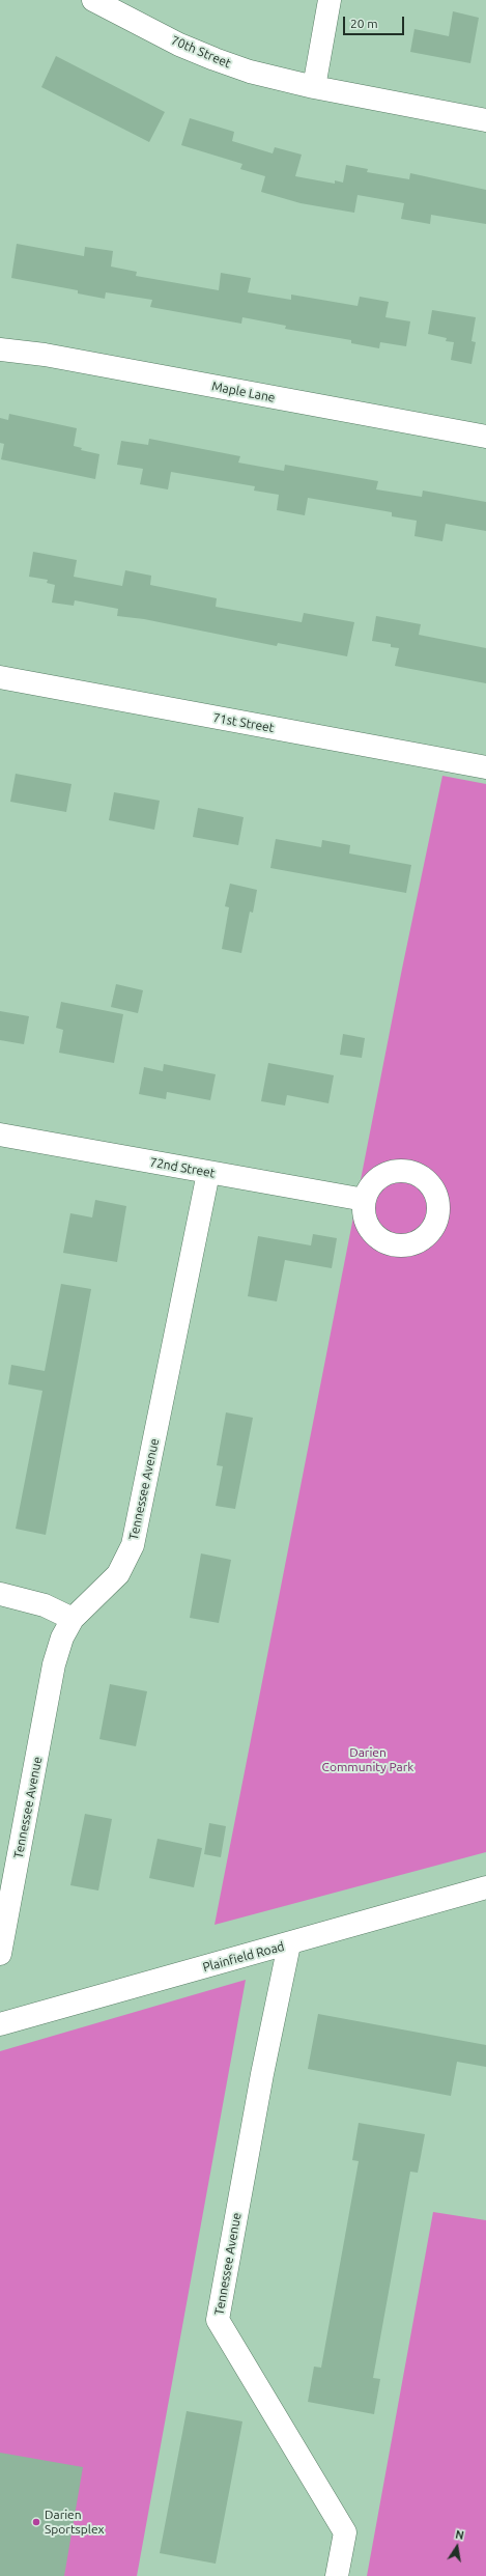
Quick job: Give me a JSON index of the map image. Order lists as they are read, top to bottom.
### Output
{
  "streets": {
    "street": [
      "70th Street",
      "Maple Lane",
      "71st Street",
      "72nd Street",
      "Tennessee Avenue",
      "Plainfield Road"
    ]
  },
  "crossings": [
    ["72nd Street", "Tennessee Avenue"],
    ["Tennessee Avenue", "Plainfield Road"]
  ],
  "parks": ["Darien Community Park"],
  "places": ["Darien Sportsplex"],
  "scale_bar": "20 m",
  "north": "top"
}
